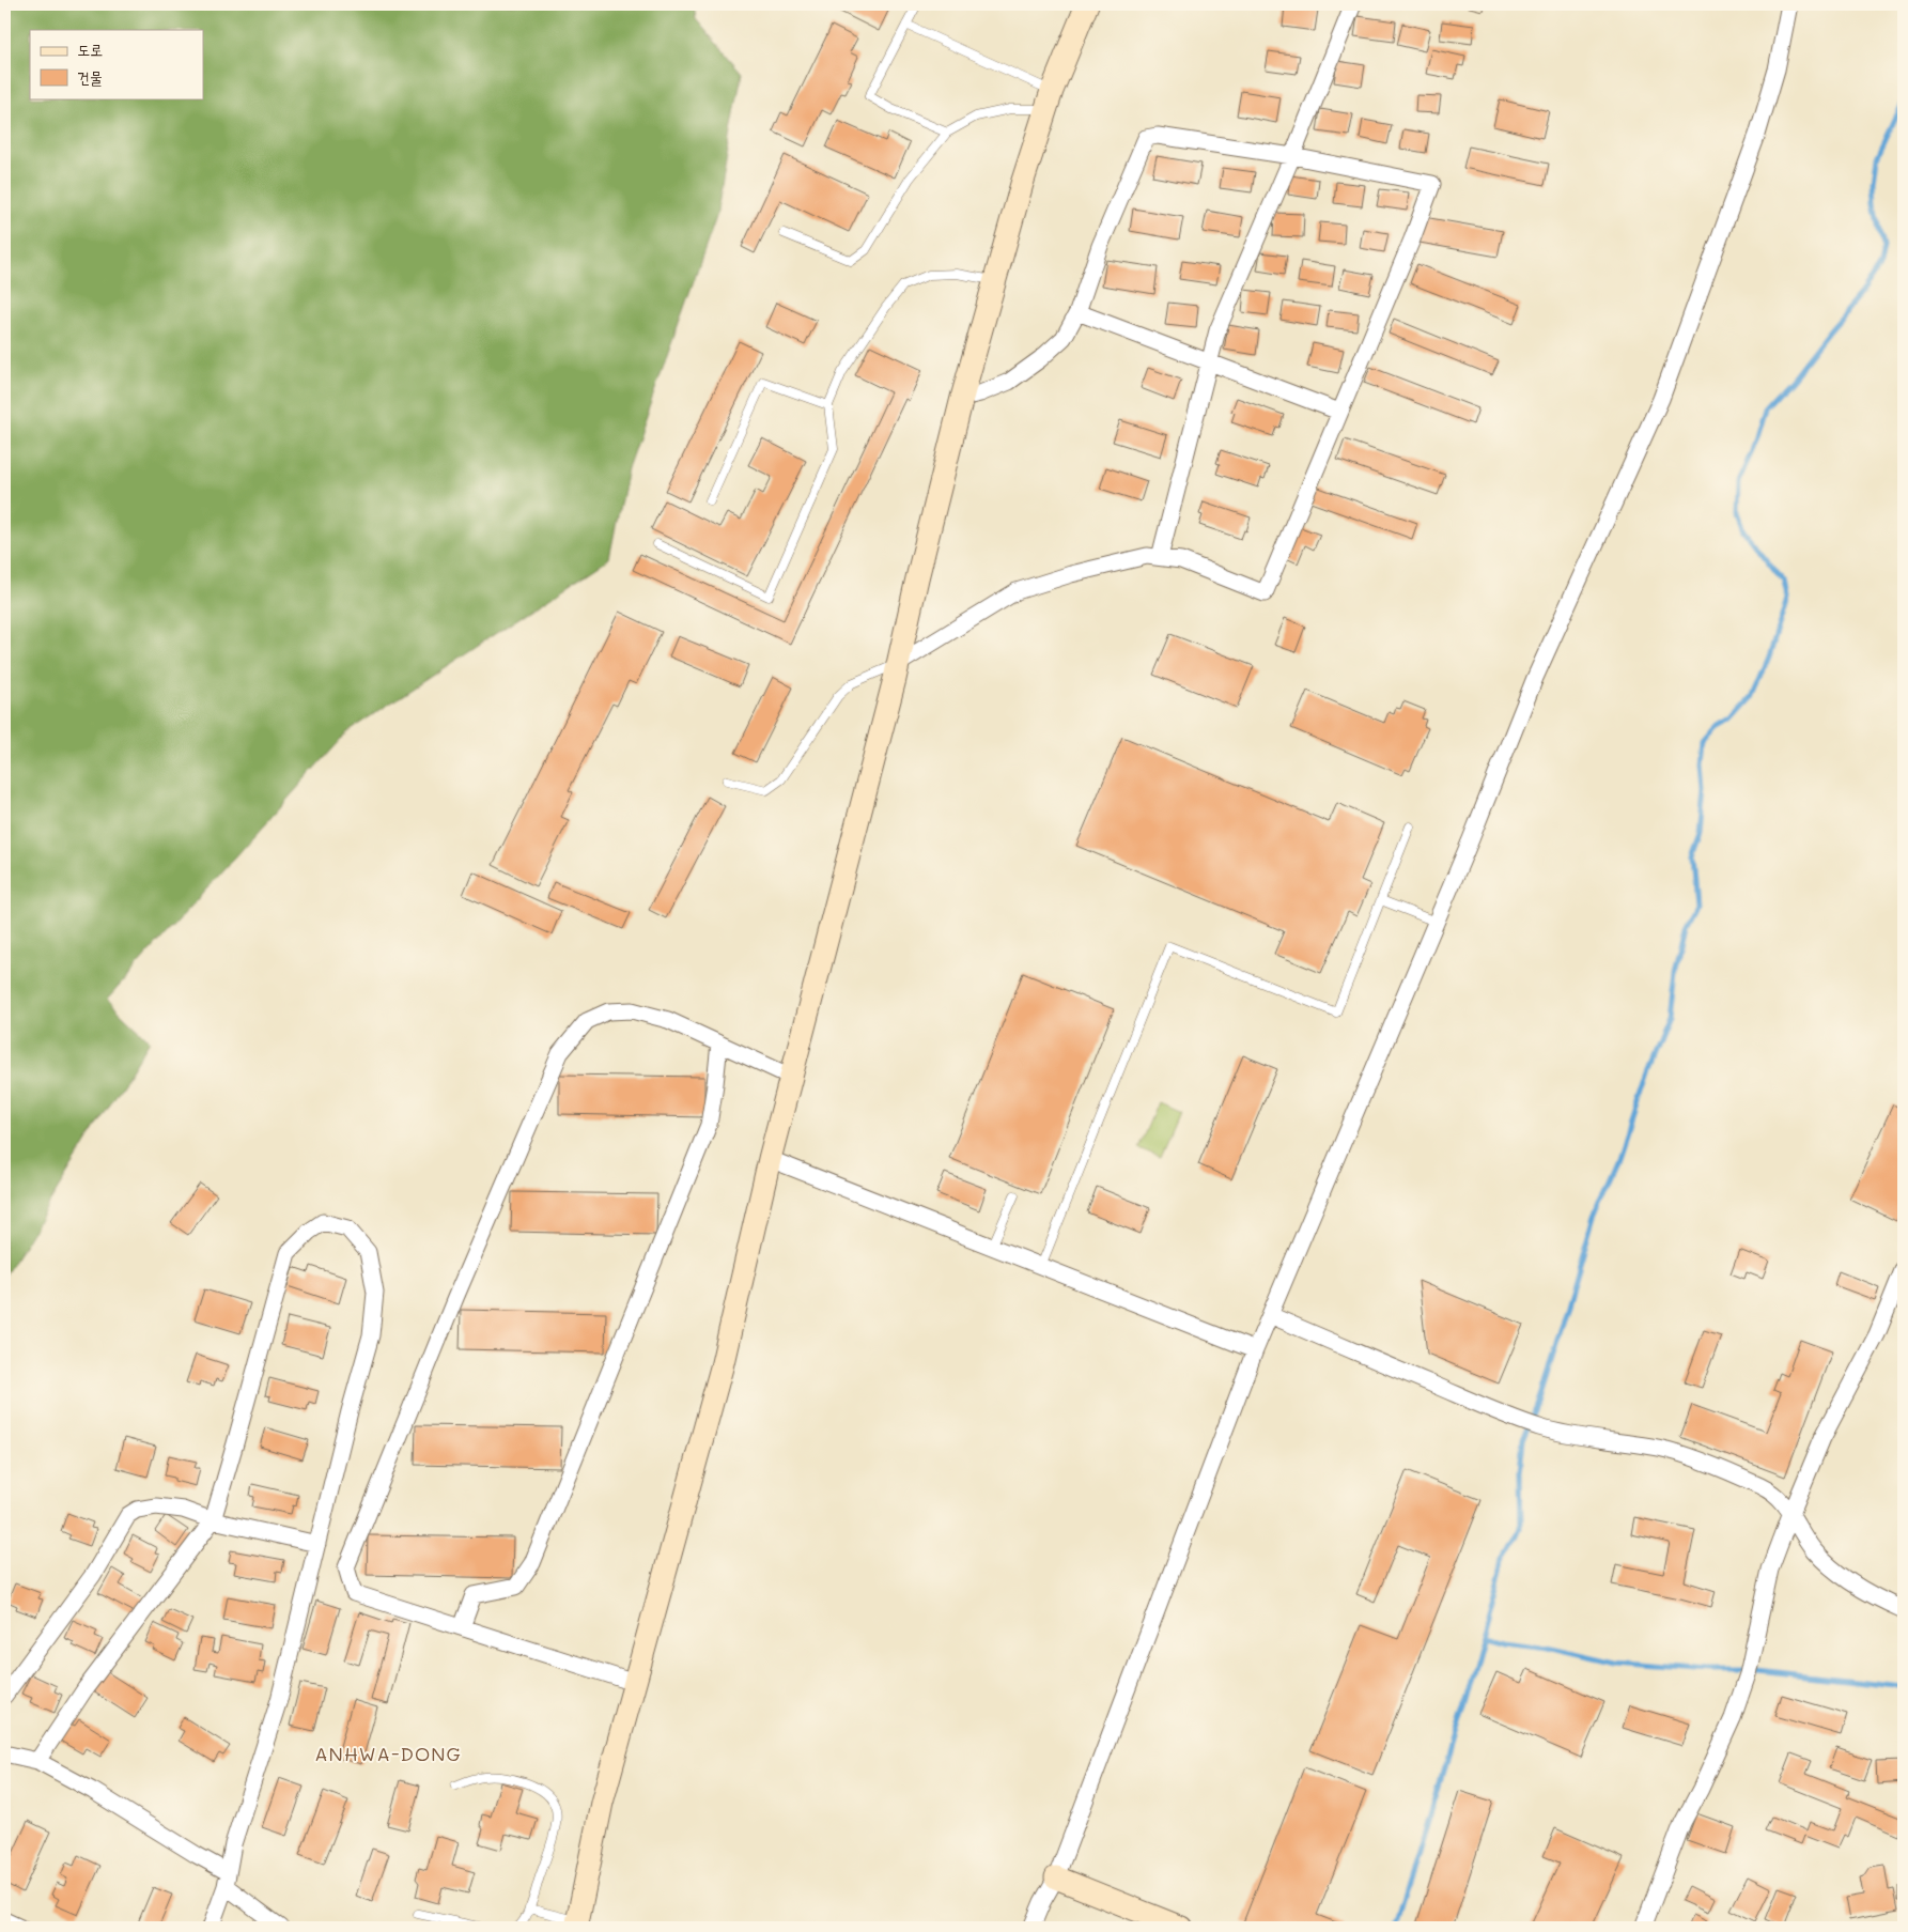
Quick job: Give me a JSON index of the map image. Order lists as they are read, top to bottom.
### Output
{
  "districts": ["ANHWA-DONG"],
  "legend": ["도로", "건물"]
}
